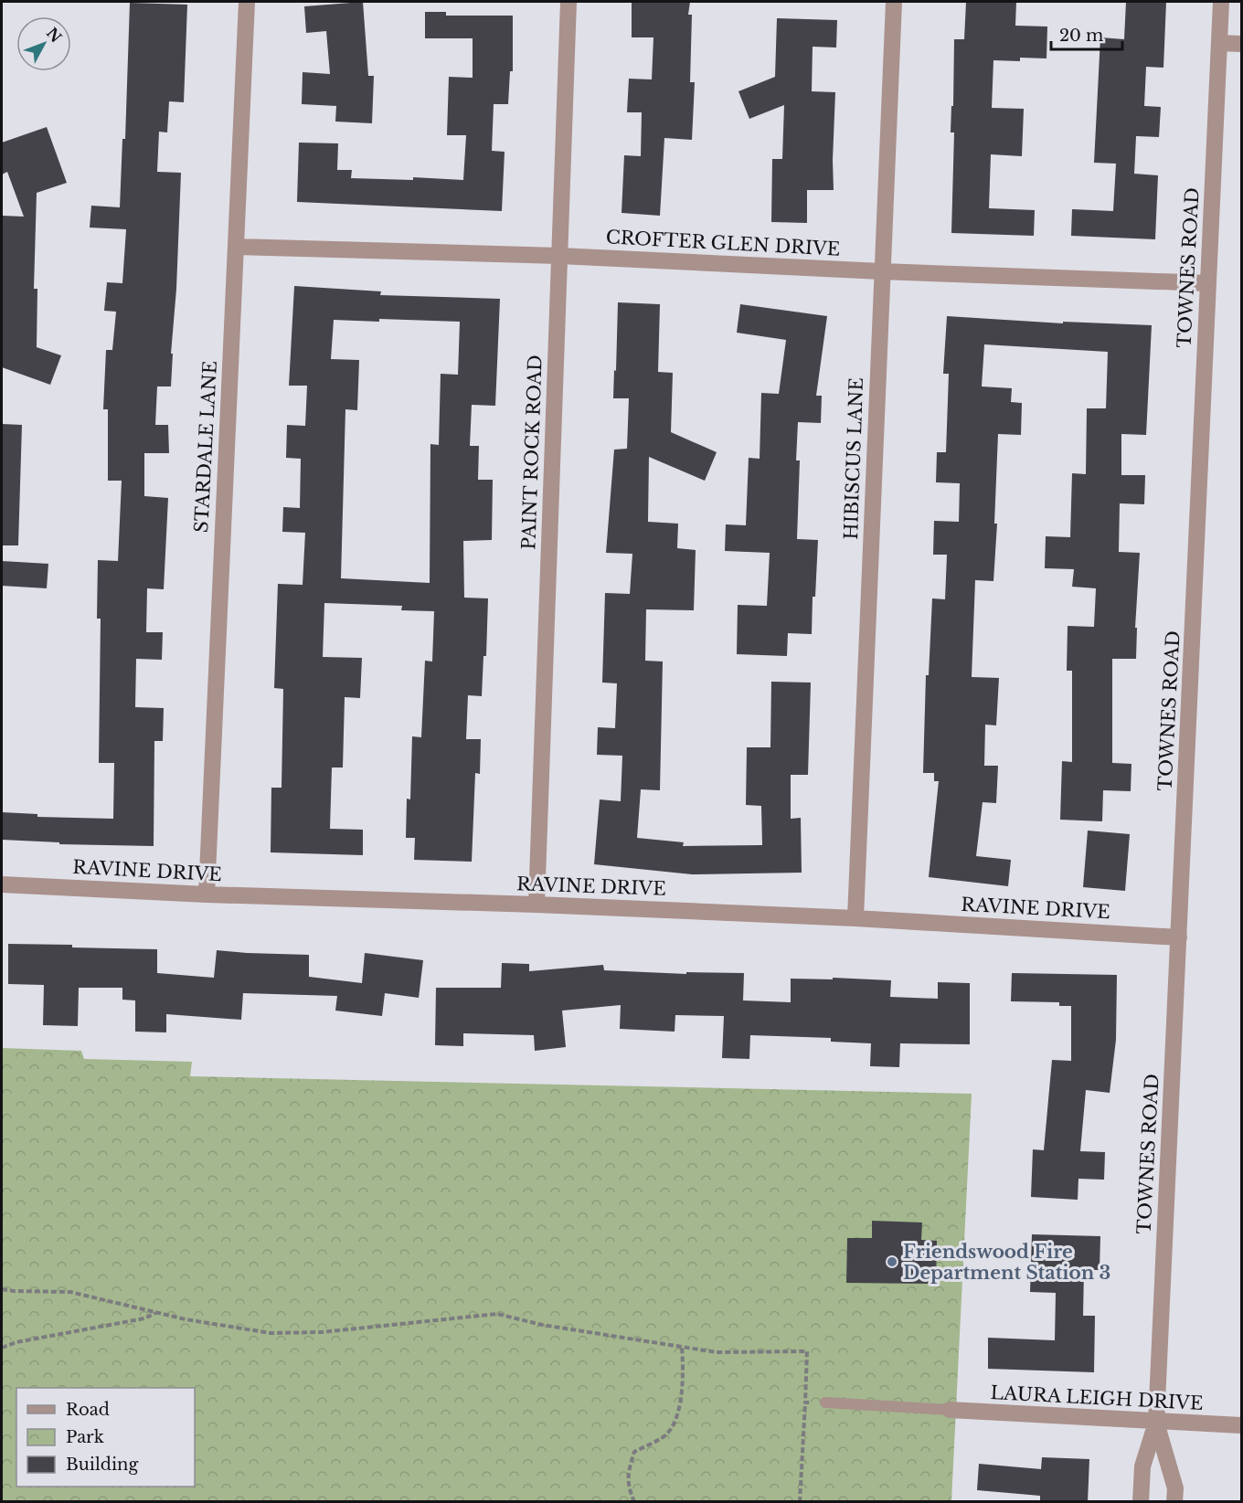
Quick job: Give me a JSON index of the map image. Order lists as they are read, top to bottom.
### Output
{
  "streets": {
    "street": [
      "CROFTER GLEN DRIVE",
      "TOWNES ROAD",
      "STARDALE LANE",
      "PAINT ROCK ROAD",
      "HIBISCUS LANE",
      "RAVINE DRIVE",
      "LAURA LEIGH DRIVE"
    ]
  },
  "crossings": [
    ["CROFTER GLEN DRIVE", "TOWNES ROAD"],
    ["CROFTER GLEN DRIVE", "STARDALE LANE"],
    ["CROFTER GLEN DRIVE", "PAINT ROCK ROAD"],
    ["CROFTER GLEN DRIVE", "HIBISCUS LANE"],
    ["TOWNES ROAD", "RAVINE DRIVE"],
    ["TOWNES ROAD", "LAURA LEIGH DRIVE"],
    ["STARDALE LANE", "RAVINE DRIVE"],
    ["PAINT ROCK ROAD", "RAVINE DRIVE"],
    ["HIBISCUS LANE", "RAVINE DRIVE"]
  ],
  "places": ["Friendswood Fire Department Station 3"],
  "legend": ["Road", "Park", "Building"],
  "scale_bar": "20 m",
  "north": "top right"
}
